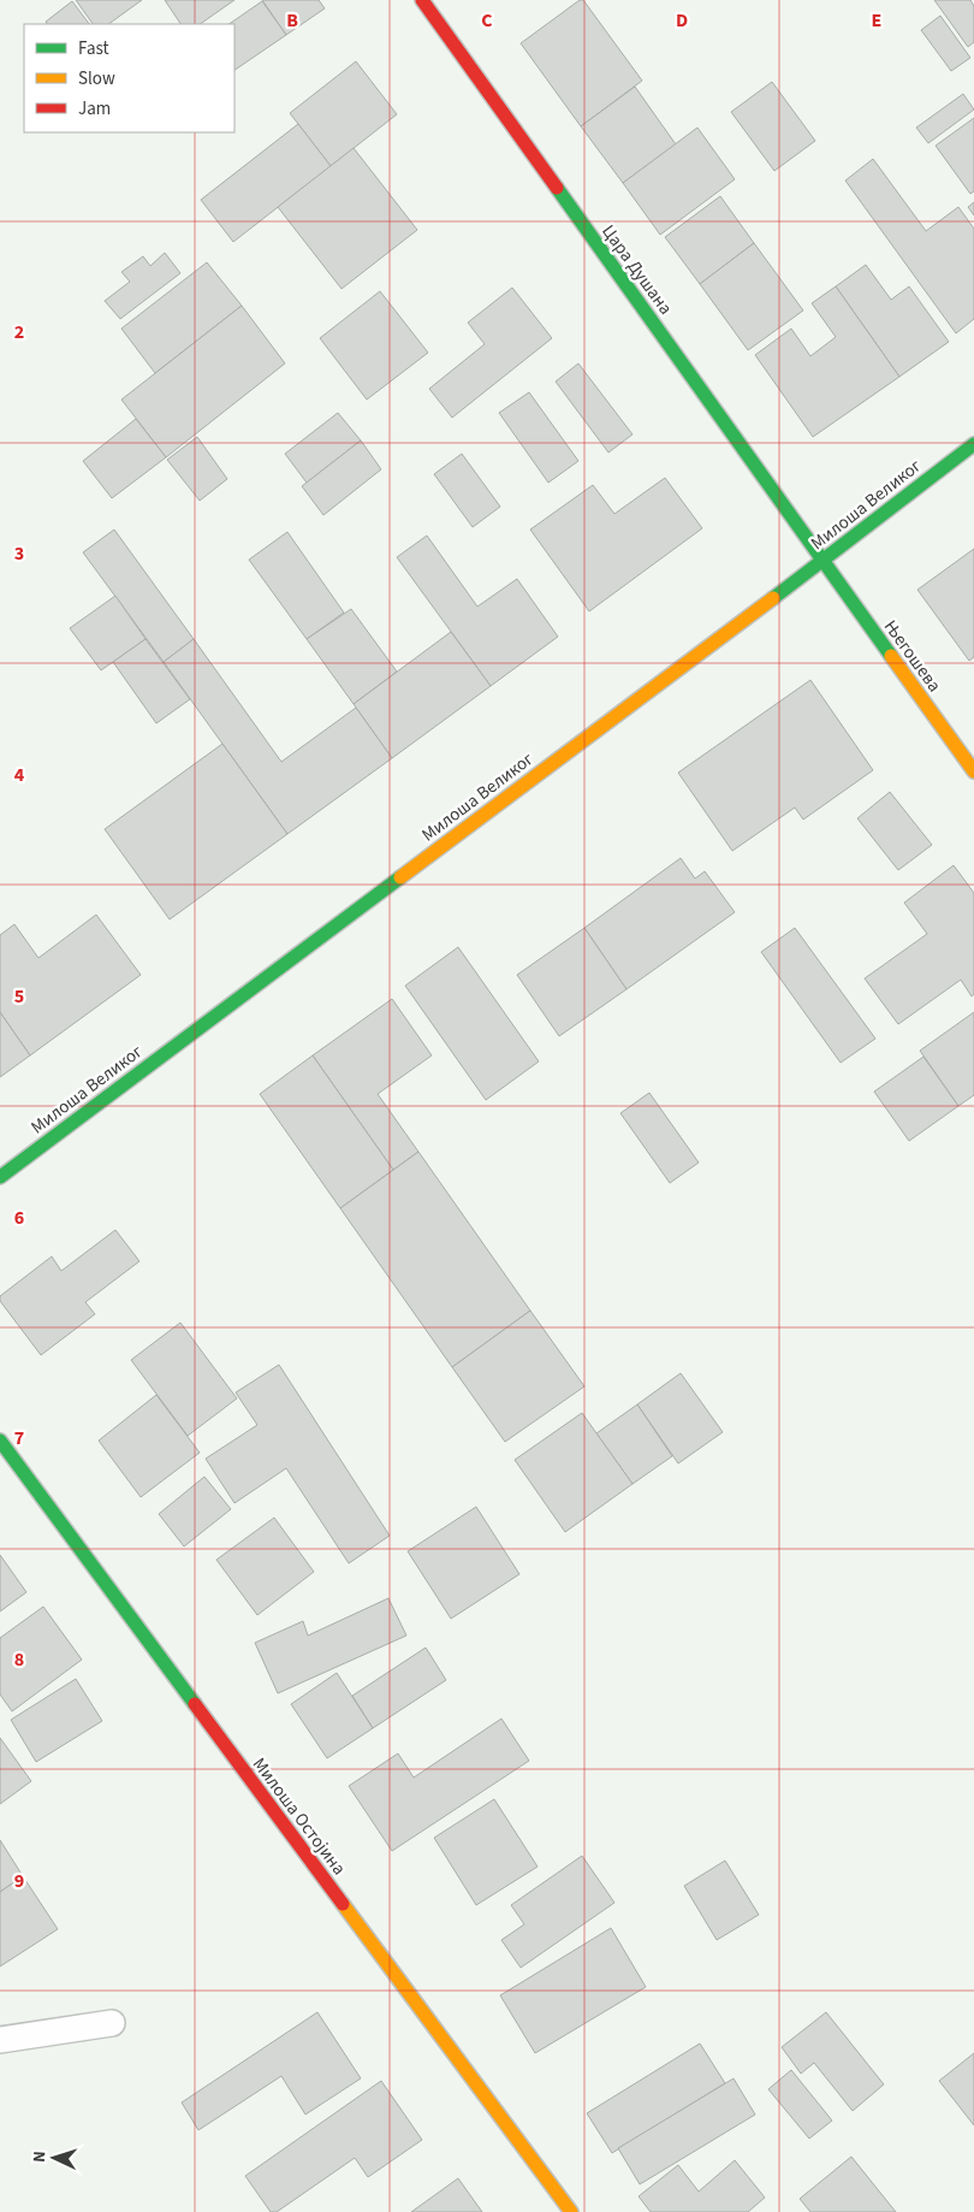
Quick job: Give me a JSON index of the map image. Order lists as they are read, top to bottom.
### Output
{
  "streets": {
    "street": [
      "Цара Душана",
      "Милоша Великог",
      "Његошева",
      "Милоша Остојина"
    ]
  },
  "crossings": [
    ["Цара Душана", "Милоша Великог"],
    ["Цара Душана", "Његошева"],
    ["Милоша Великог", "Његошева"]
  ],
  "legend": ["Fast", "Slow", "Jam"],
  "north": "left",
  "grid": {
    "columns": [
      "B",
      "C",
      "D",
      "E"
    ],
    "rows": [
      "2",
      "3",
      "4",
      "5",
      "6",
      "7",
      "8",
      "9"
    ]
  }
}
